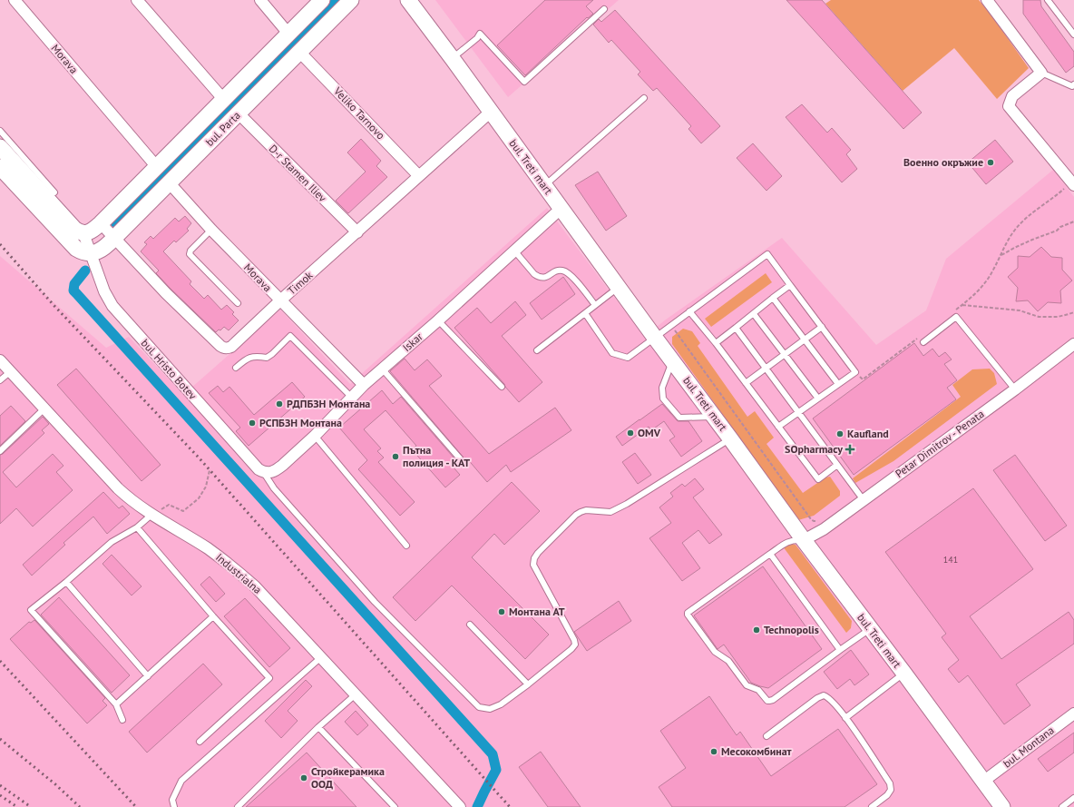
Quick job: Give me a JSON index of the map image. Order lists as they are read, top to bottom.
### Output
{
  "streets": {
    "main road": ["bul. Parta", "bul. Treti mart"],
    "street": [
      "Morava",
      "Veliko Tarnovo",
      "D-r Stamen Iliev",
      "Timok",
      "Iskar",
      "bul. Hristo Botev",
      "Petar Dimitrov - Penata",
      "Industrialna",
      "bul. Montana"
    ]
  },
  "crossings": [
    ["Morava", "bul. Parta"],
    ["Morava", "Timok"],
    ["Morava", "Iskar"],
    ["Veliko Tarnovo", "bul. Parta"],
    ["Veliko Tarnovo", "Timok"],
    ["bul. Parta", "D-r Stamen Iliev"],
    ["bul. Parta", "Timok"],
    ["bul. Parta", "bul. Hristo Botev"],
    ["bul. Treti mart", "Timok"],
    ["bul. Treti mart", "Iskar"],
    ["bul. Treti mart", "Petar Dimitrov - Penata"],
    ["bul. Treti mart", "bul. Montana"],
    ["D-r Stamen Iliev", "Timok"],
    ["Iskar", "bul. Hristo Botev"]
  ],
  "places": {
    "other": [
      "Военно окръжие",
      "РДПБЗН Монтана",
      "РСПБЗН Монтана",
      "OMV",
      "Kaufland",
      "Пътна полиция - КАТ",
      "Монтана АТ",
      "Technopolis",
      "Месокомбинат",
      "Стройкерамика ООД"
    ],
    "health": ["SOpharmacy"]
  },
  "house_numbers": ["141"]
}
